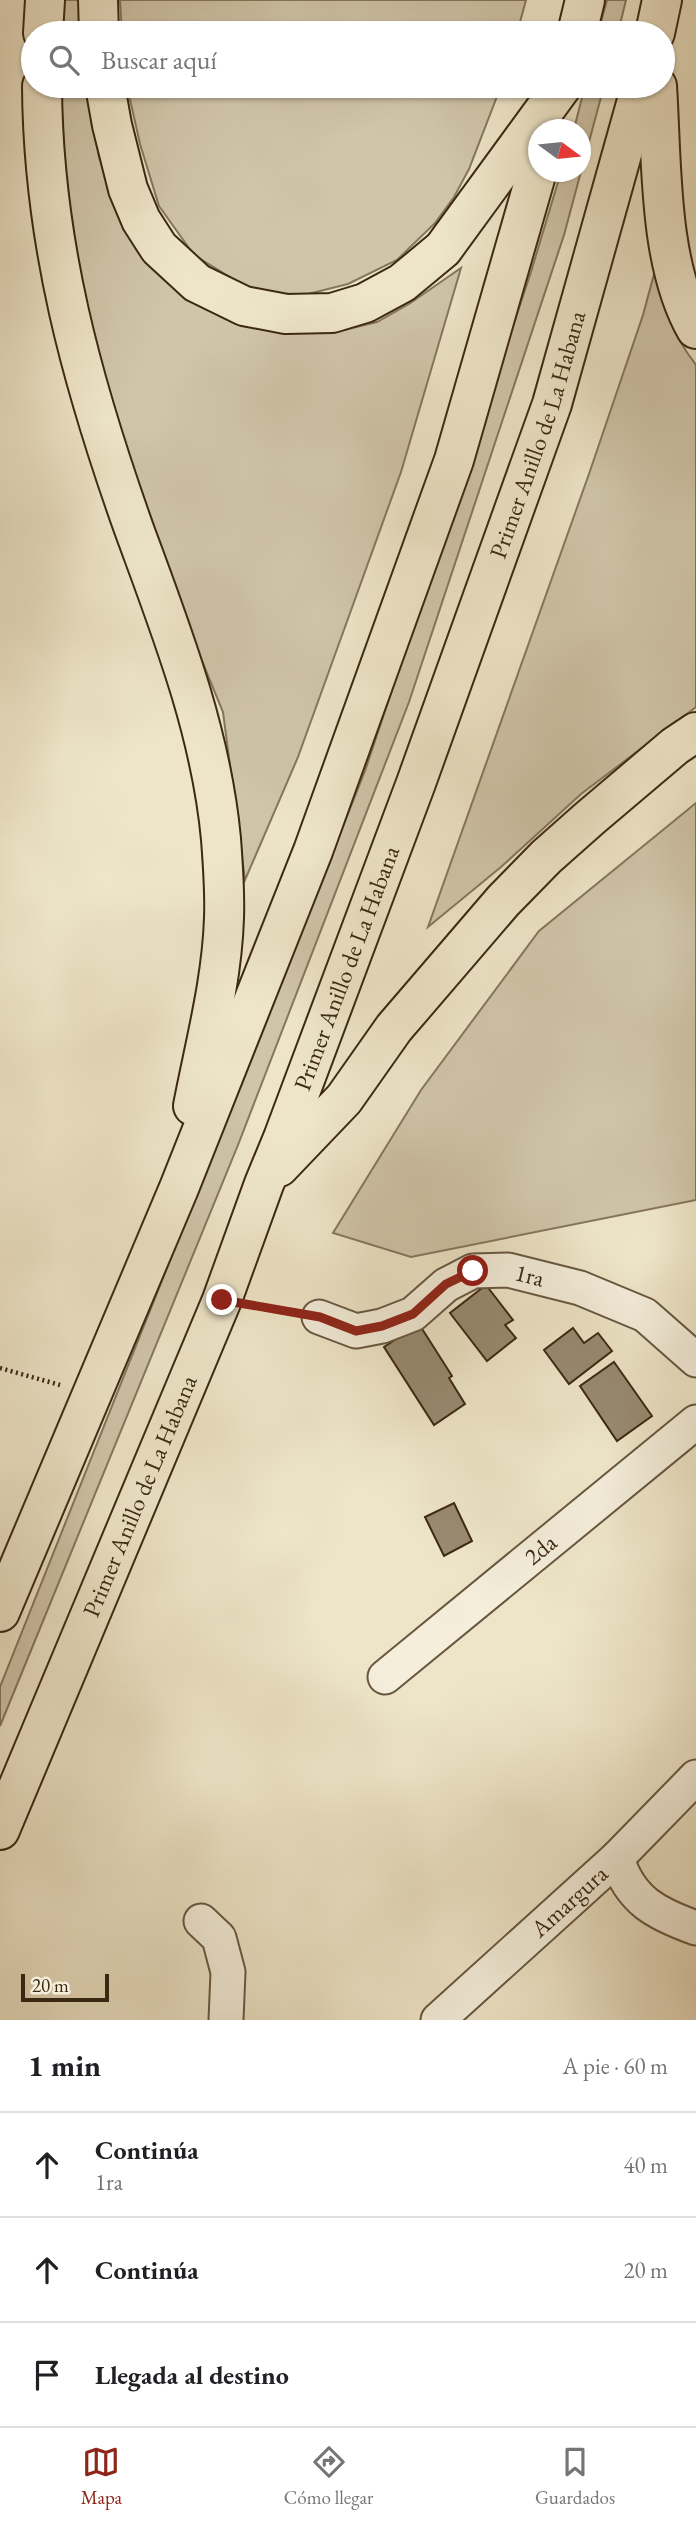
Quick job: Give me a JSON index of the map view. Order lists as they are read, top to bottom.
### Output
{
  "streets": {
    "highway": ["Primer Anillo de La Habana"],
    "street": ["1ra", "2da", "Amargura"]
  },
  "scale_bar": "20 m",
  "north": "right",
  "page": {
    "search": "Buscar aquí",
    "scale": "20 m",
    "heading": ["1 min", "A pie · 60 m"],
    "list": [
      ["Continúa", "1ra", "40 m"],
      ["Continúa", "20 m"],
      "Llegada al destino"
    ],
    "nav": ["Mapa", "Cómo llegar", "Guardados"]
  }
}
